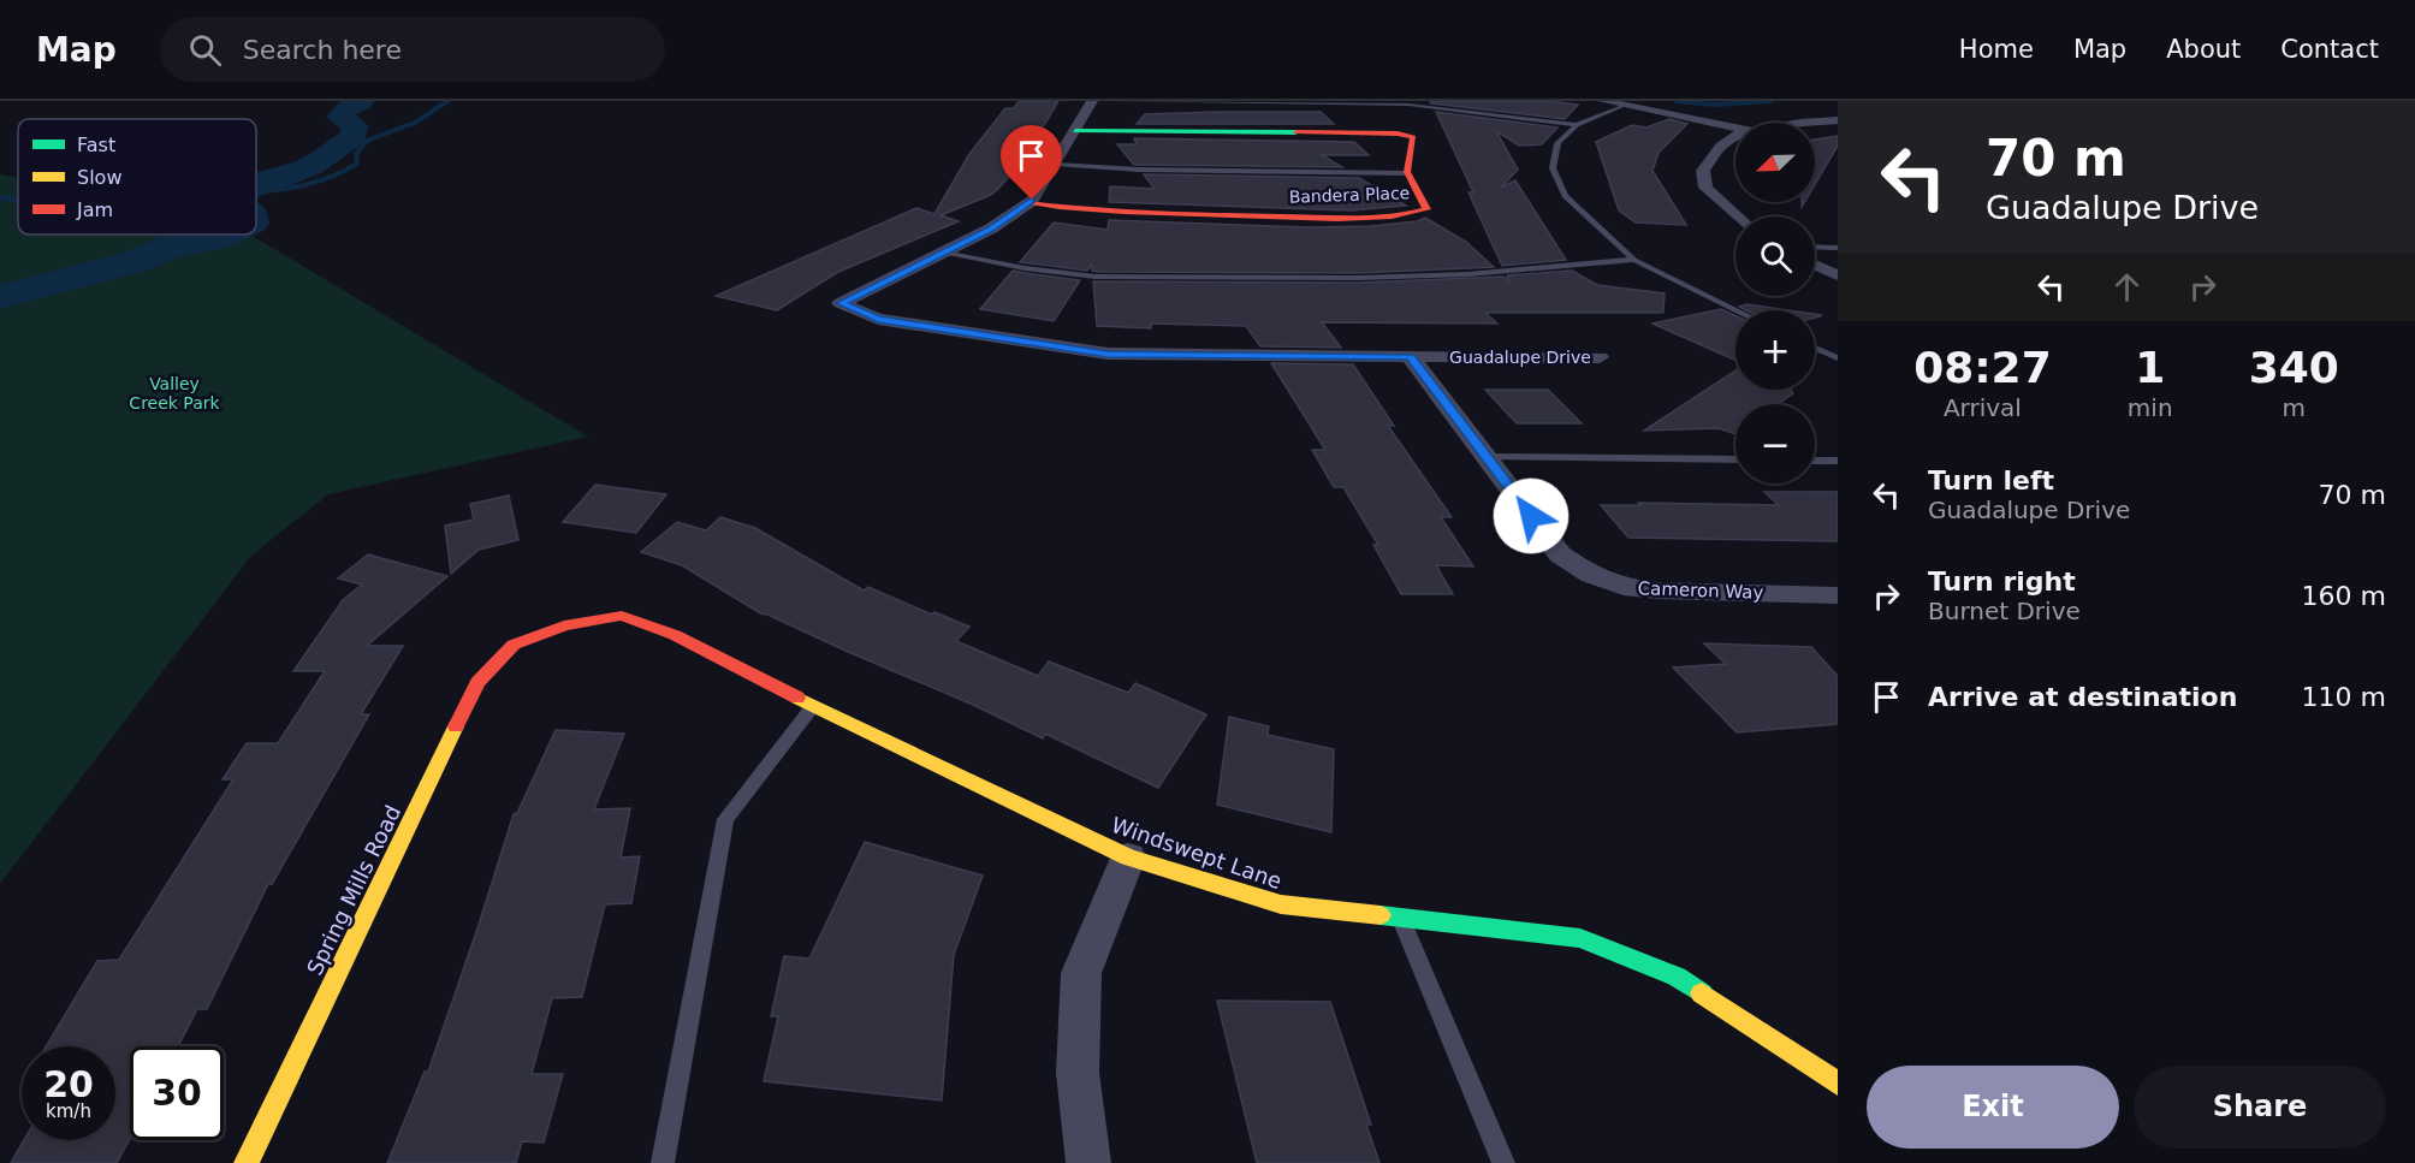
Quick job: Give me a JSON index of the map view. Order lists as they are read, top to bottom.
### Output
{
  "streets": {
    "street": [
      "Bandera Place",
      "Guadalupe Drive",
      "Cameron Way",
      "Windswept Lane",
      "Spring Mills Road"
    ]
  },
  "crossings": [
    ["Guadalupe Drive", "Cameron Way"],
    ["Windswept Lane", "Spring Mills Road"]
  ],
  "parks": ["Valley Creek Park"],
  "legend": ["Fast", "Slow", "Jam"],
  "north": "bottom left",
  "page": {
    "header": "Map",
    "search": "Search here",
    "nav": [
      "Home",
      "Map",
      "About",
      "Contact"
    ],
    "turn": ["70 m", "Guadalupe Drive"],
    "map_buttons": ["+", "−"],
    "eta": [
      "08:27",
      "Arrival",
      "1",
      "min",
      "340",
      "m"
    ],
    "list": [
      {
        "name": "Turn left",
        "note": "Guadalupe Drive",
        "value": "70 m"
      },
      {
        "name": "Turn right",
        "note": "Burnet Drive",
        "value": "160 m"
      },
      {
        "name": "Arrive at destination",
        "value": "110 m"
      }
    ],
    "speed": "20 km/h",
    "limit": "30",
    "buttons": ["Exit", "Share"]
  }
}
